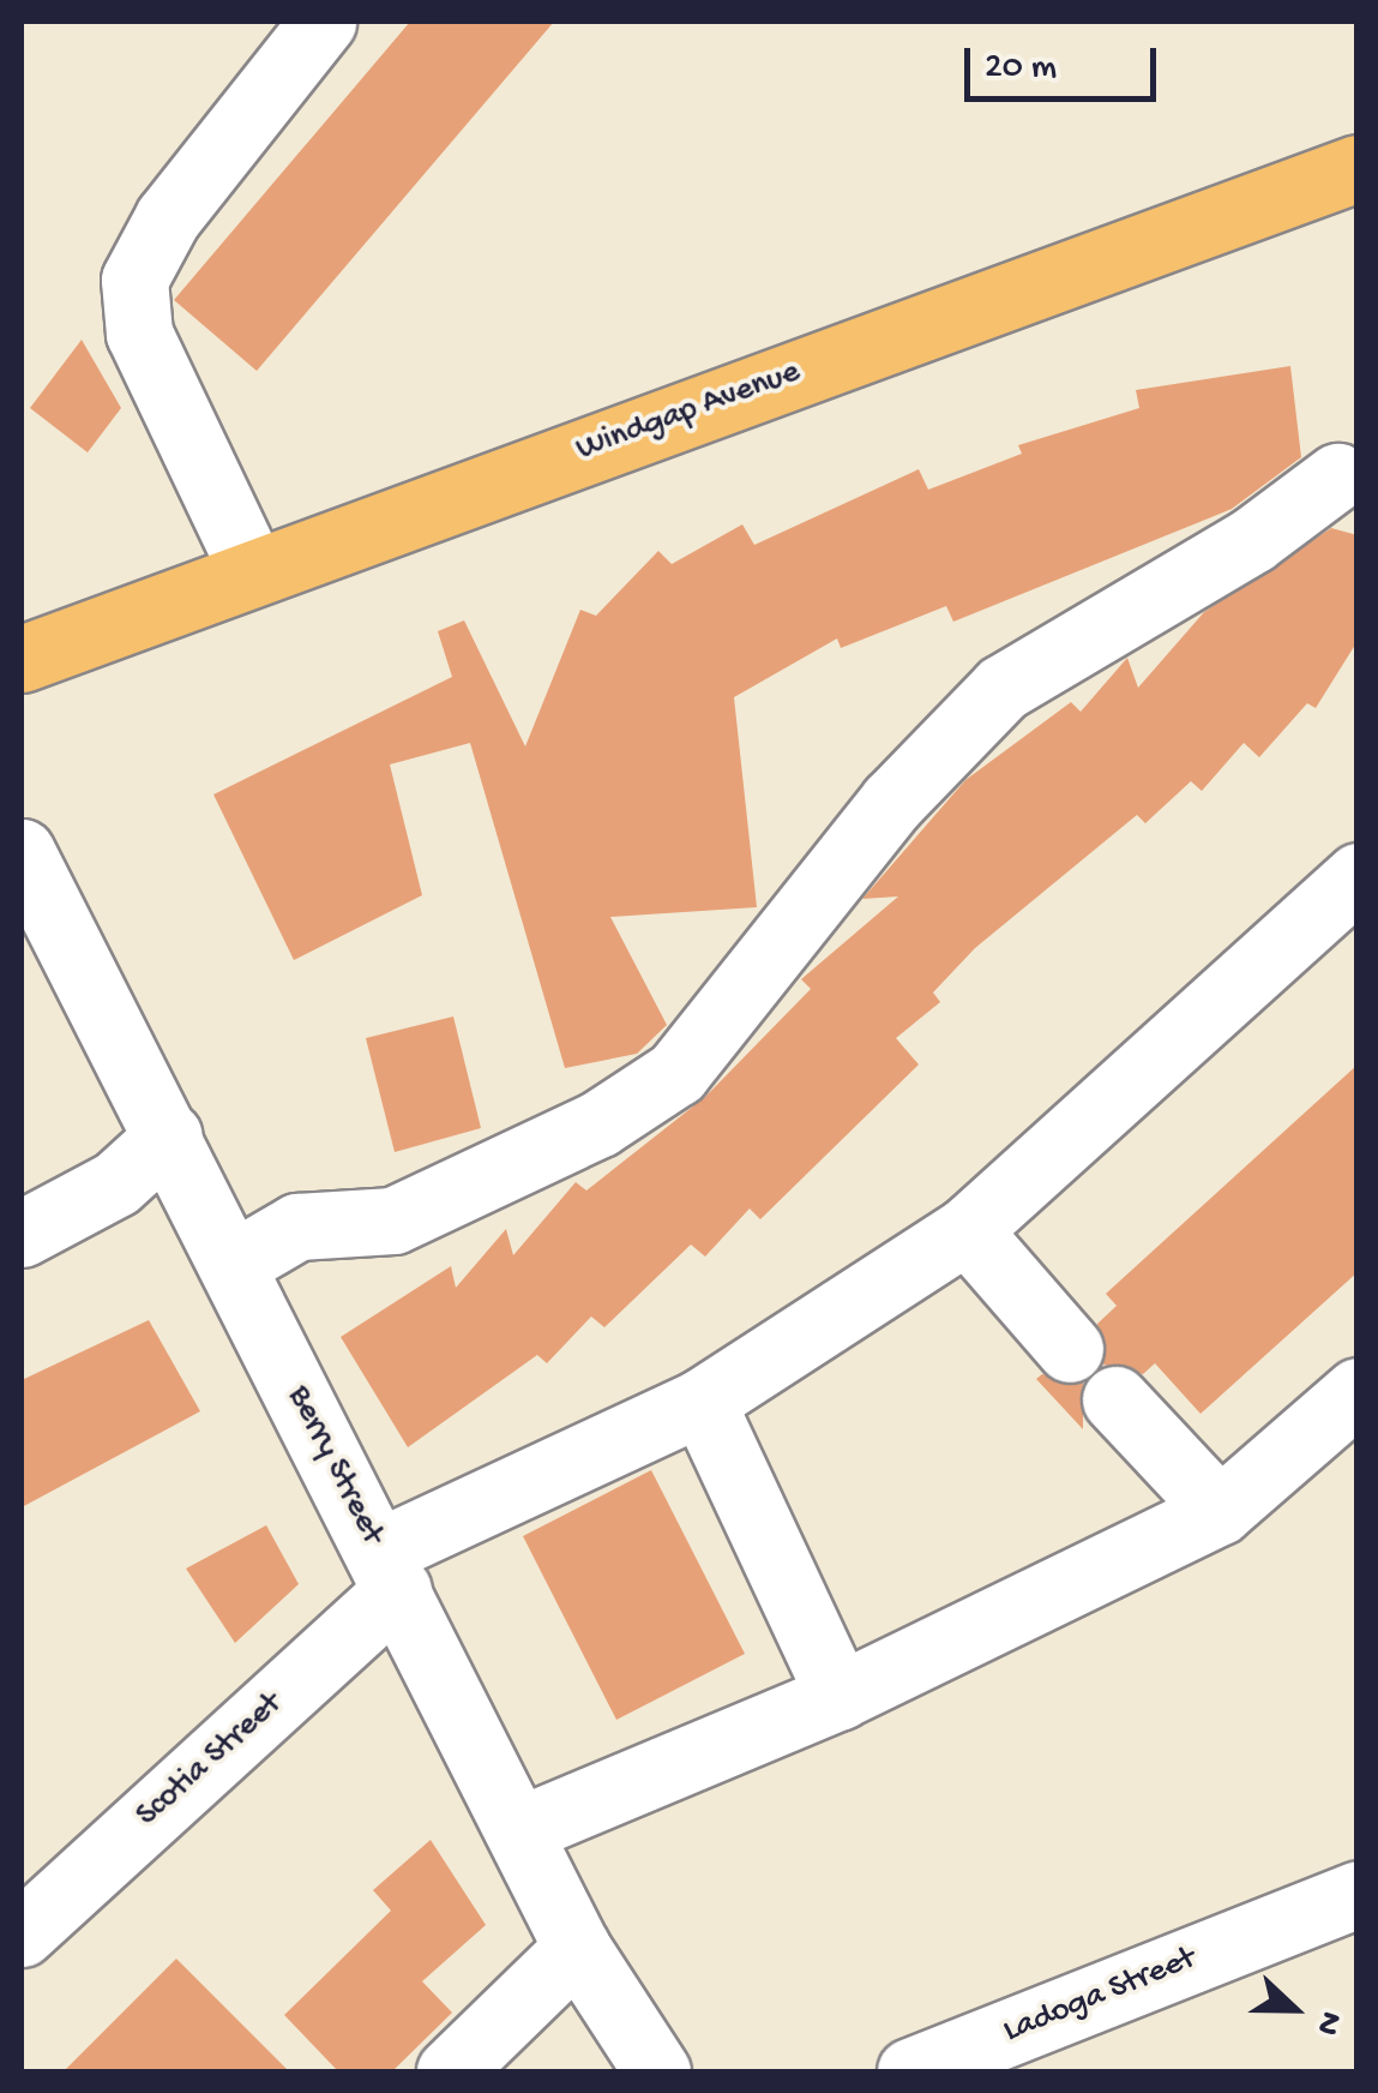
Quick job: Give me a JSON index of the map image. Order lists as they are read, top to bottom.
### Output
{
  "streets": {
    "main road": ["Windgap Avenue"],
    "street": ["Berry Street", "Scotia Street", "Ladoga Street"]
  },
  "crossings": [
    ["Berry Street", "Scotia Street"]
  ],
  "scale_bar": "20 m",
  "north": "right"
}
